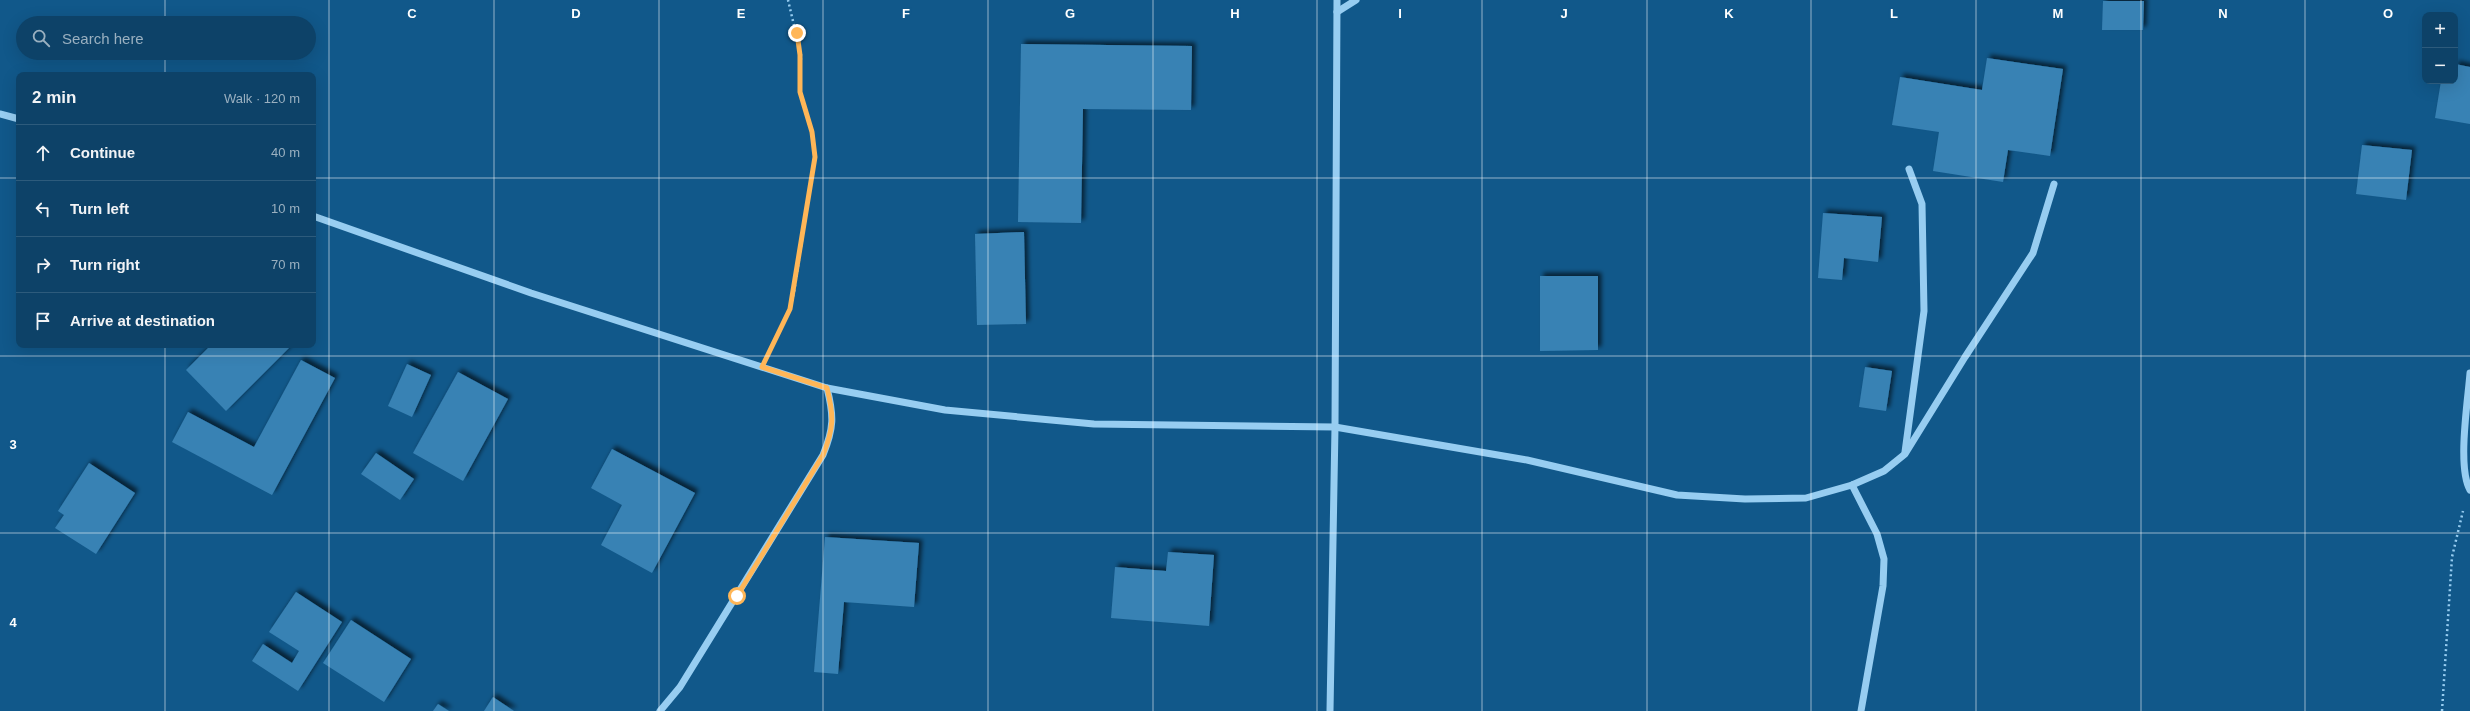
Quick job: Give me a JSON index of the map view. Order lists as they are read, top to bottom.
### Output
{
  "page": {
    "map_buttons": ["+", "−"],
    "search": "Search here",
    "heading": ["2 min", "Walk · 120 m"],
    "list": [
      ["Continue", "40 m"],
      ["Turn left", "10 m"],
      ["Turn right", "70 m"],
      "Arrive at destination"
    ]
  },
  "grid": {
    "columns": [
      "C",
      "D",
      "E",
      "F",
      "G",
      "H",
      "I",
      "J",
      "K",
      "L",
      "M",
      "N",
      "O"
    ],
    "rows": ["3", "4"]
  }
}
